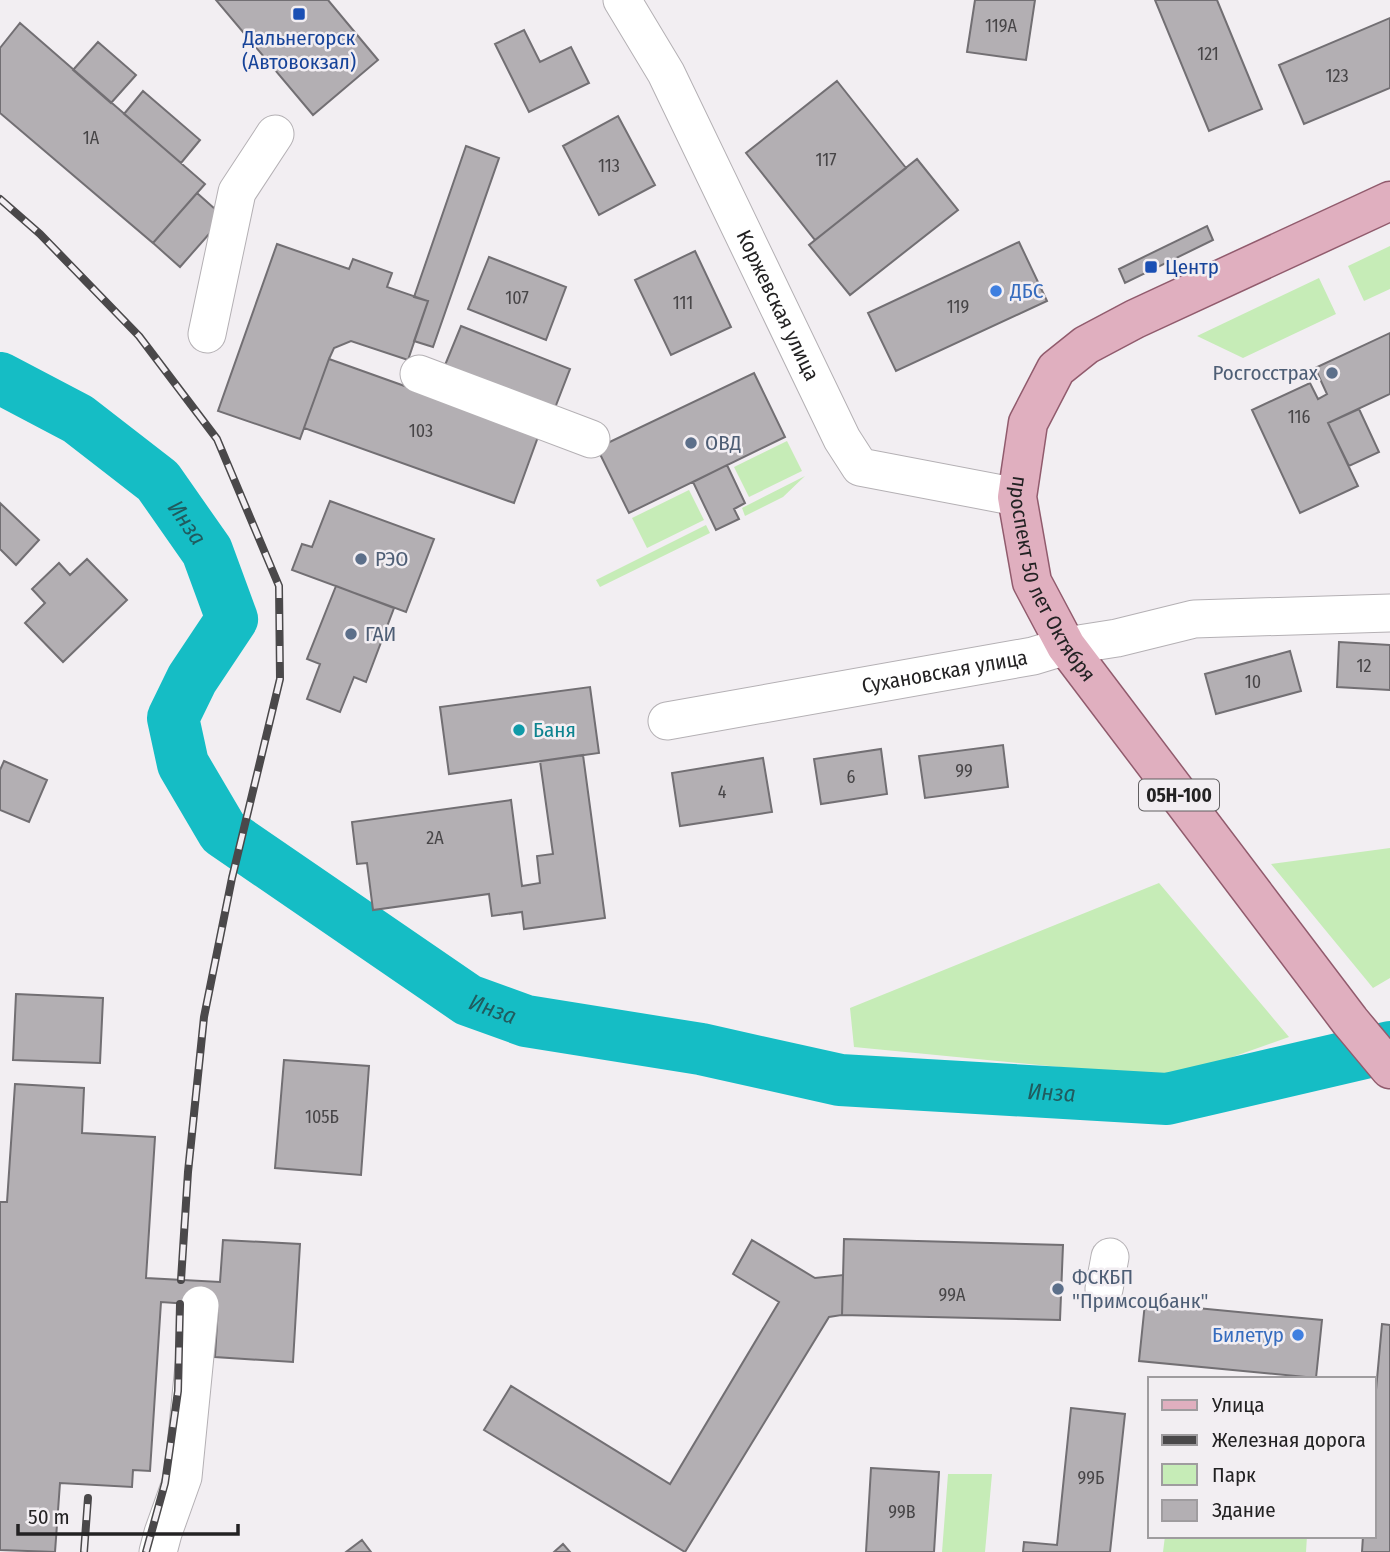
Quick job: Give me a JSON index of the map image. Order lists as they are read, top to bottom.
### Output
{
  "streets": {
    "main road": ["проспект 50 лет Октября", "05Н-100"],
    "street": ["Коржевская улица", "Сухановская улица"]
  },
  "crossings": [
    ["Коржевская улица", "проспект 50 лет Октября"],
    ["проспект 50 лет Октября", "Сухановская улица"]
  ],
  "water": ["Инза"],
  "places": {
    "transit": ["Дальнегорск (Автовокзал)", "Центр"],
    "other": [
      "ДБС",
      "Росгосстрах",
      "ОВД",
      "РЭО",
      "ГАИ",
      "Баня",
      "ФСКБП \"Примсоцбанк\"",
      "Билетур"
    ]
  },
  "house_numbers": [
    "119А",
    "121",
    "123",
    "1А",
    "117",
    "113",
    "107",
    "111",
    "119",
    "116",
    "103",
    "12",
    "10",
    "99",
    "6",
    "4",
    "2А",
    "105Б",
    "99А",
    "99Б",
    "99В"
  ],
  "legend": [
    "Улица",
    "Железная дорога",
    "Парк",
    "Здание"
  ],
  "scale_bar": "50 m"
}
